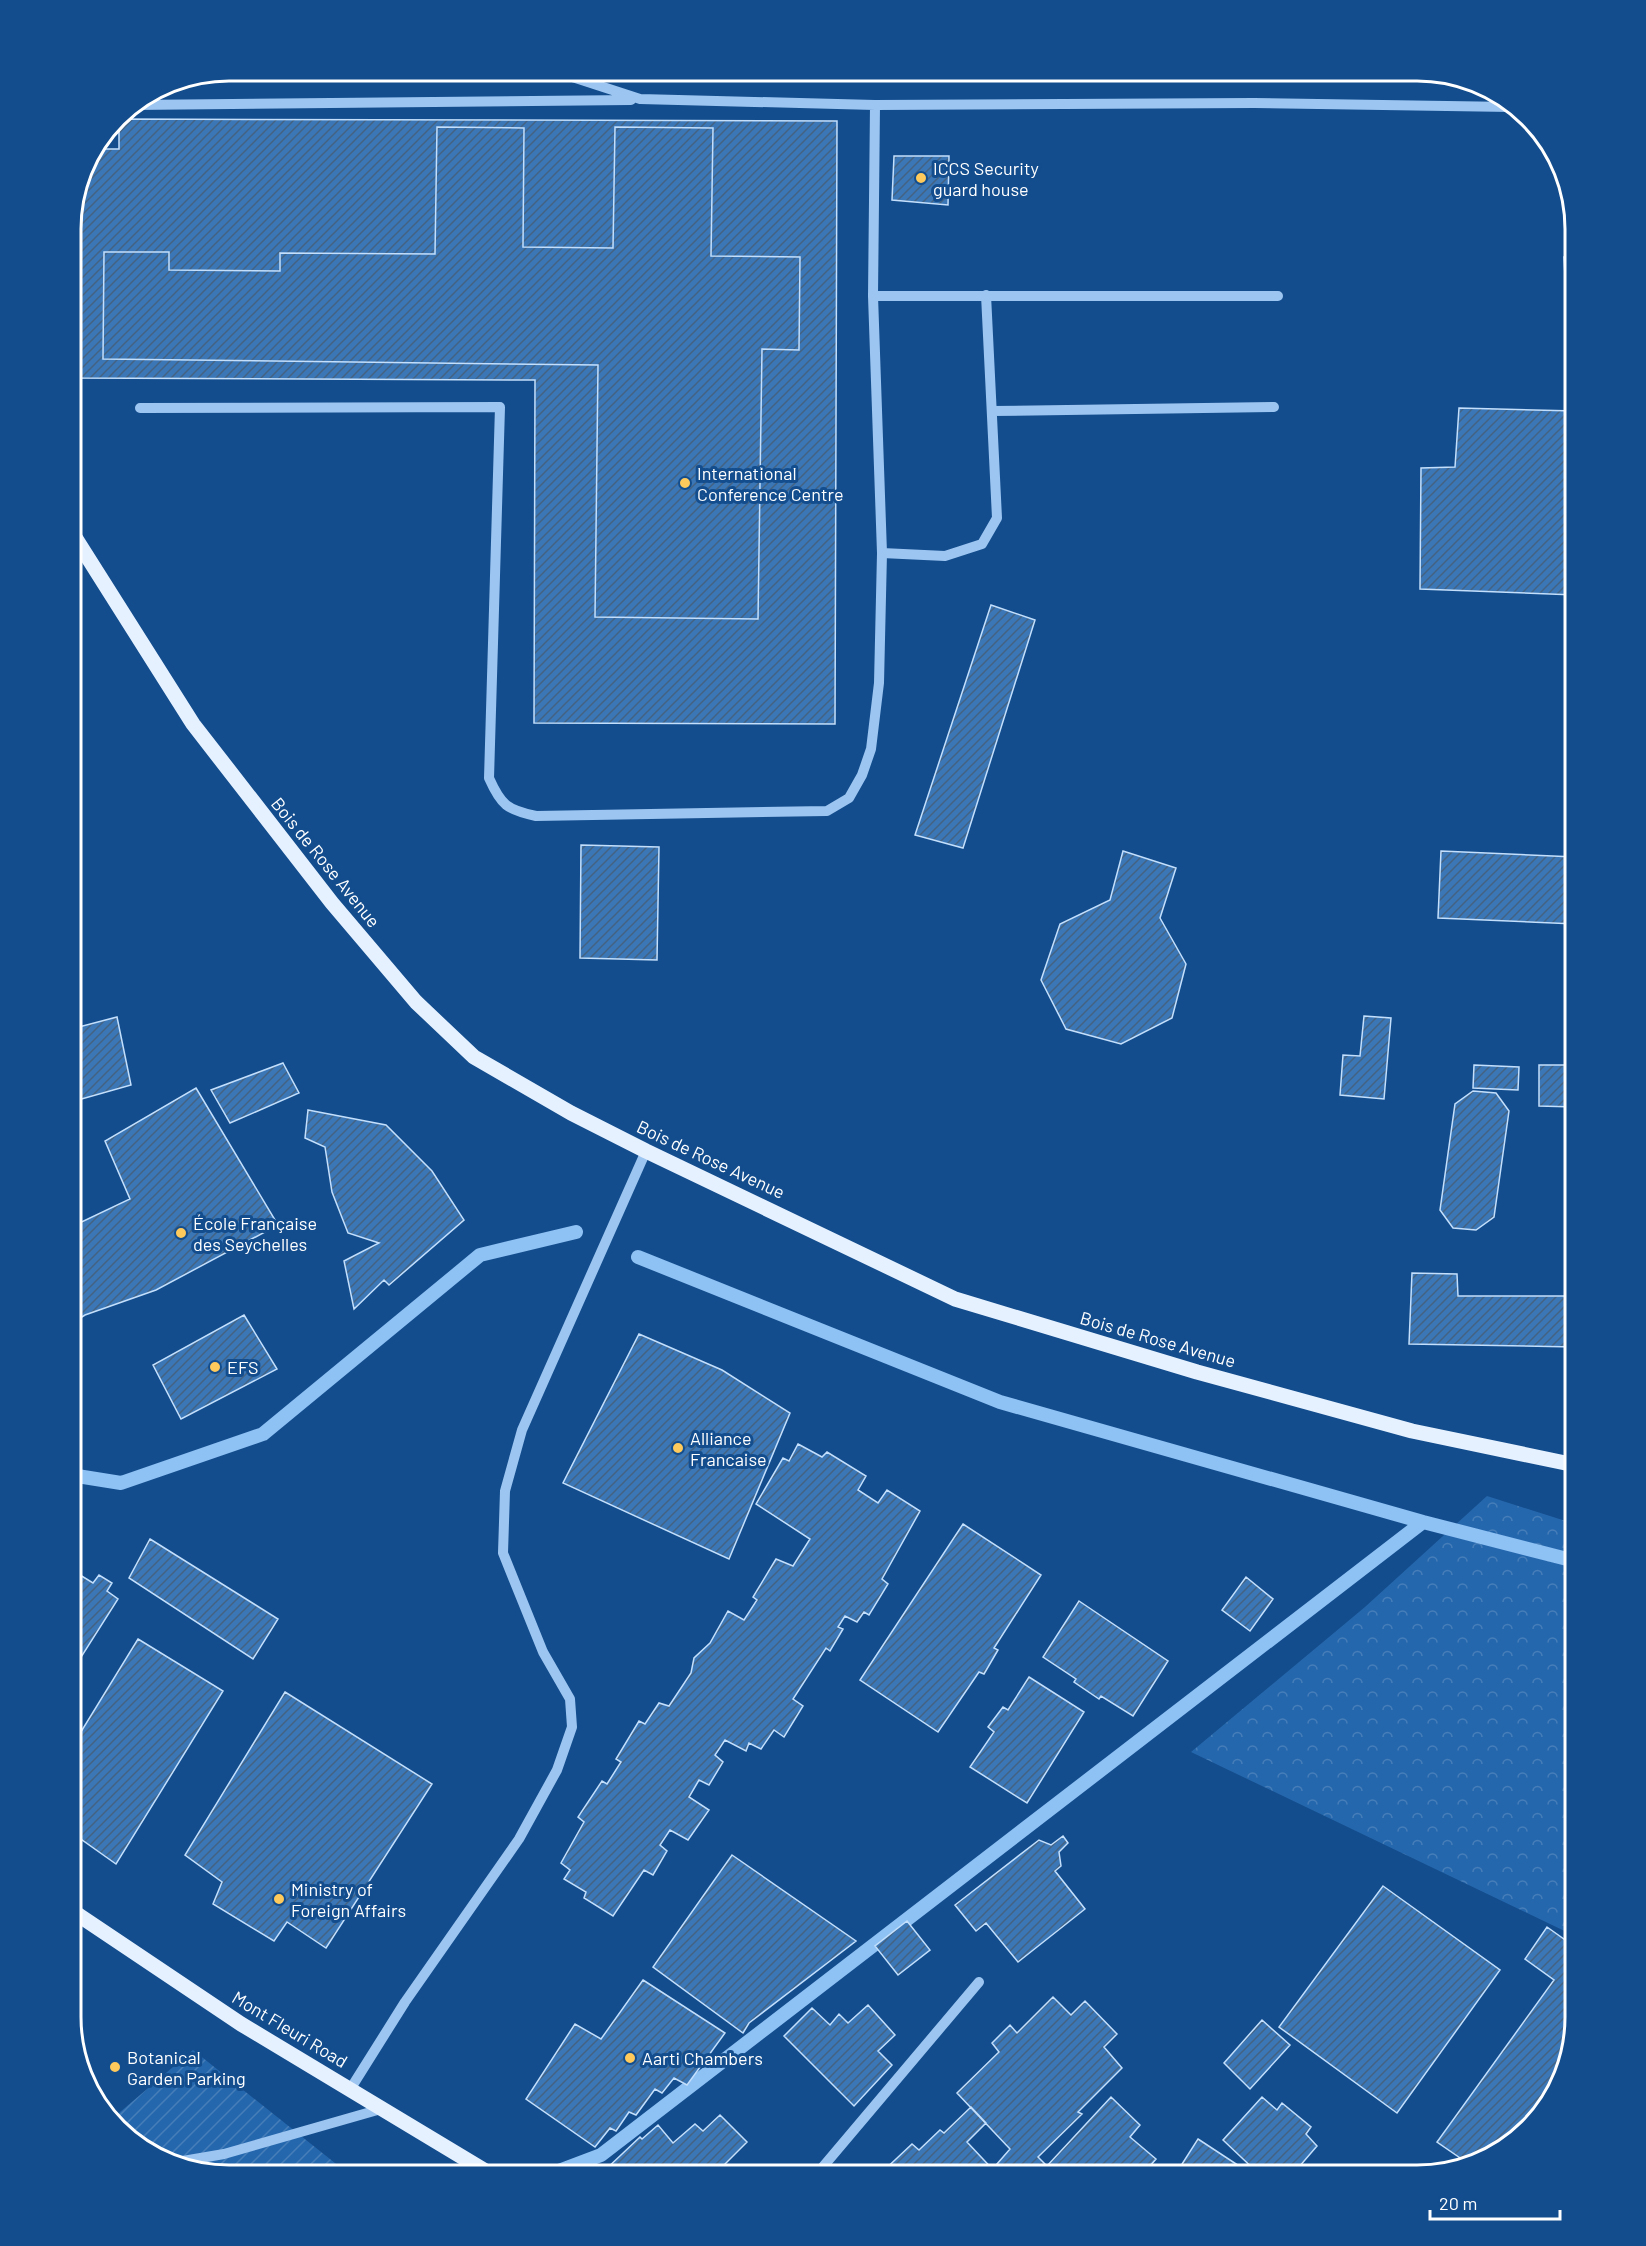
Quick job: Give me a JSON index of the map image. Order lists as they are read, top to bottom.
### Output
{
  "streets": {
    "main road": ["Bois de Rose Avenue", "Mont Fleuri Road"]
  },
  "places": [
    "ICCS Security guard house",
    "International Conference Centre",
    "École Française des Seychelles",
    "EFS",
    "Alliance Francaise",
    "Ministry of Foreign Affairs",
    "Aarti Chambers",
    "Botanical Garden Parking"
  ],
  "scale_bar": "20 m"
}
